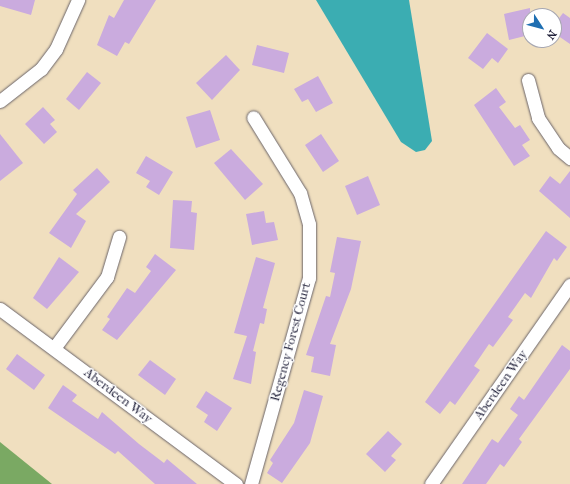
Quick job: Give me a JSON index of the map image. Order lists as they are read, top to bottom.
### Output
{
  "streets": {
    "street": ["Regency Forest Court", "Aberdeen Way"]
  },
  "north": "bottom right"
}
